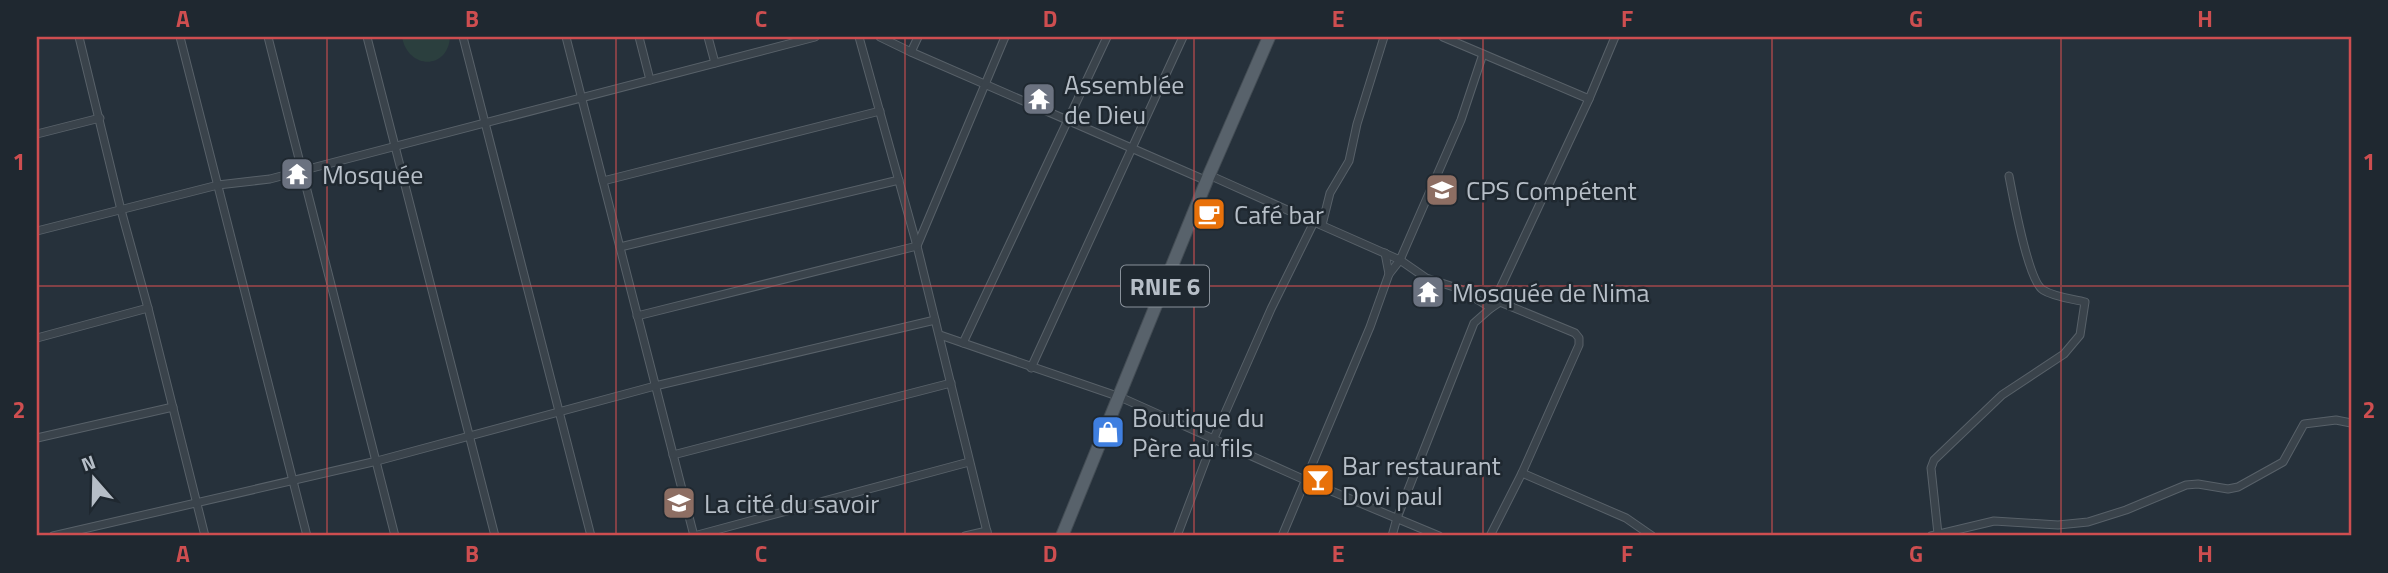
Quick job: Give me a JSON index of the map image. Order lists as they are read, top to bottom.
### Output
{
  "streets": {
    "main road": ["RNIE 6"]
  },
  "places": {
    "temple": ["Assemblée de Dieu", "Mosquée", "Mosquée de Nima"],
    "school or university": ["CPS Compétent", "La cité du savoir"],
    "cafe": ["Café bar"],
    "shop": ["Boutique du Père au fils"],
    "bar": ["Bar restaurant Dovi paul"]
  },
  "north": "top",
  "grid": {
    "columns": [
      "A",
      "B",
      "C",
      "D",
      "E",
      "F",
      "G",
      "H"
    ],
    "rows": ["1", "2"]
  }
}
